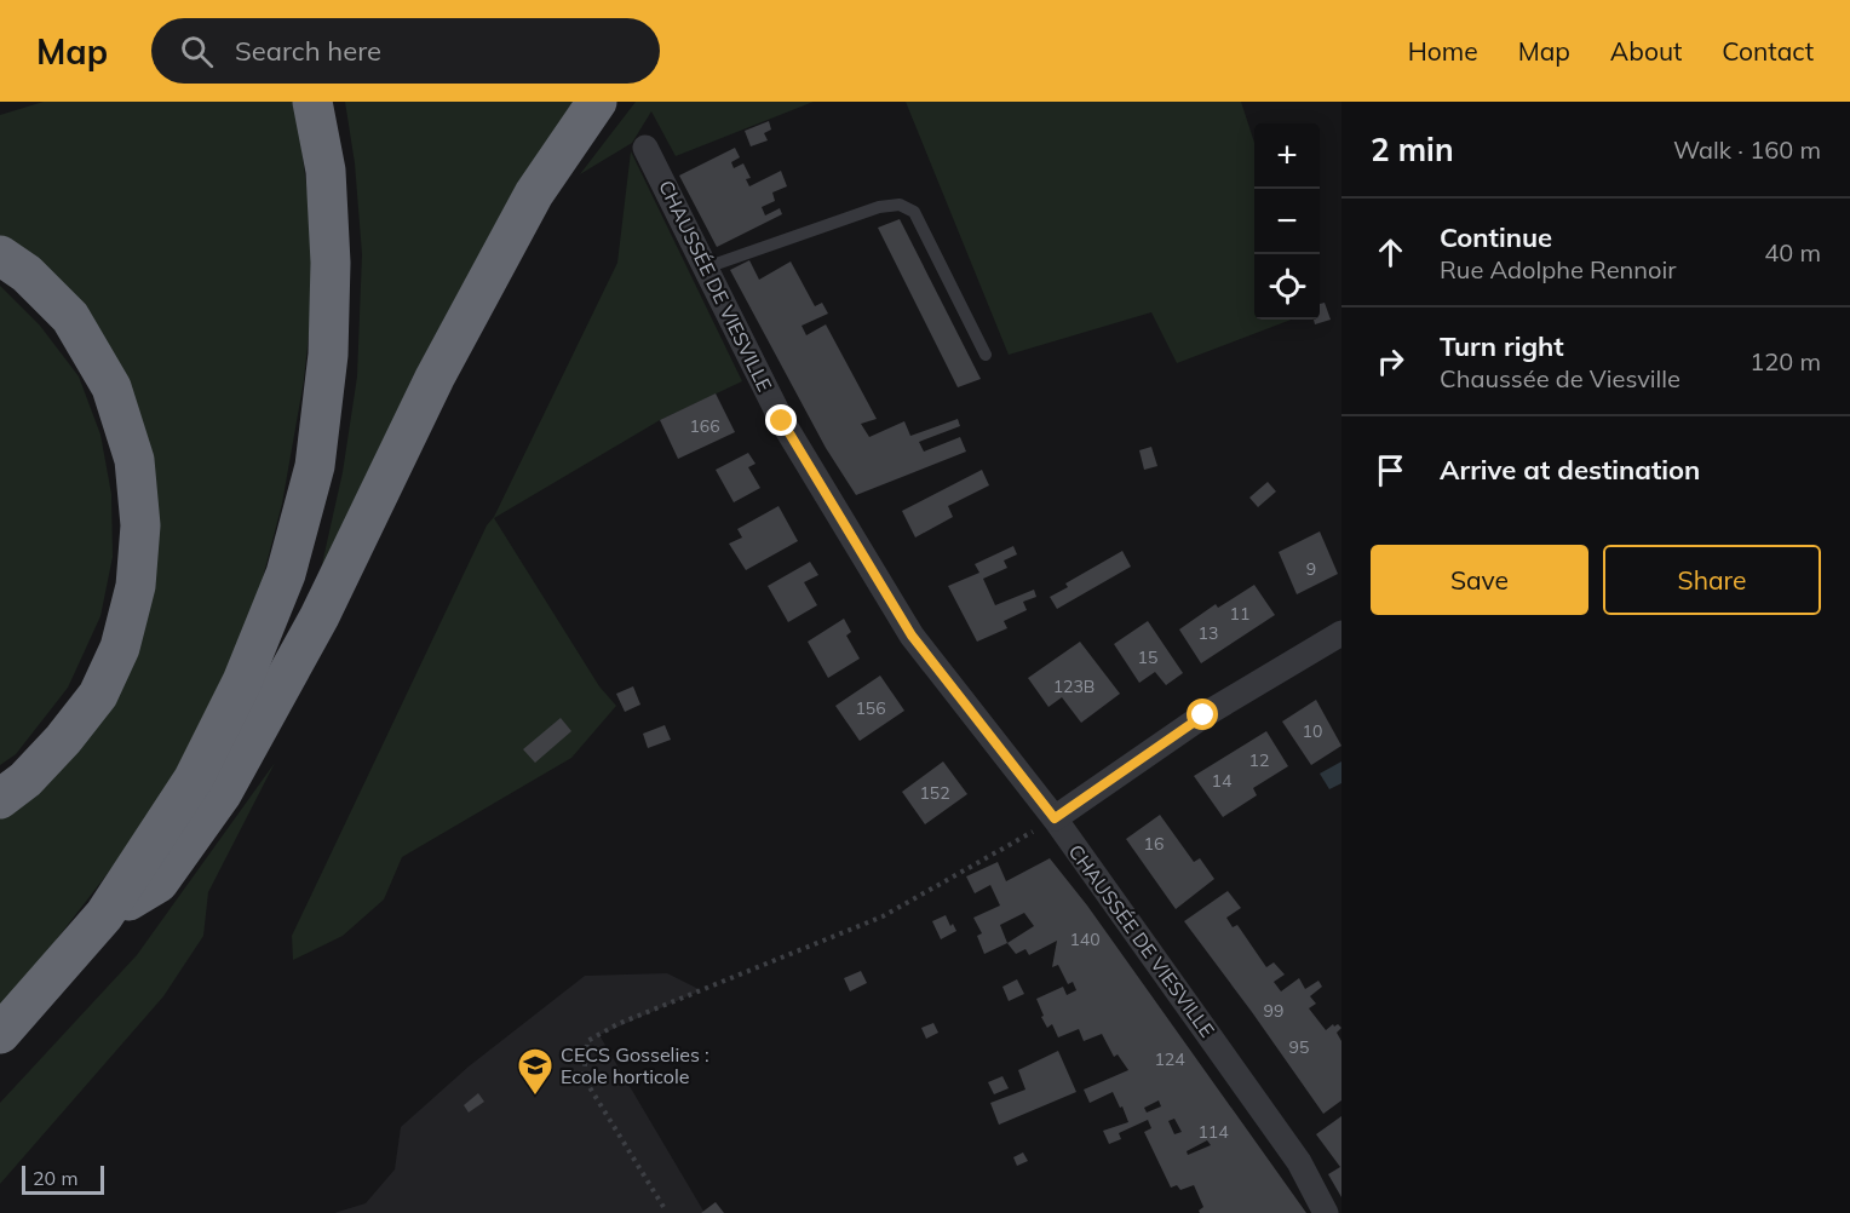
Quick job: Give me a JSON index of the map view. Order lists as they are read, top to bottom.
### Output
{
  "streets": {
    "street": ["CHAUSSÉE DE VIESVILLE"]
  },
  "places": {
    "school or university": ["CECS Gosselies : Ecole horticole"]
  },
  "house_numbers": [
    "166",
    "9",
    "11",
    "13",
    "15",
    "123B",
    "156",
    "10",
    "12",
    "14",
    "152",
    "16",
    "140",
    "99",
    "95",
    "124",
    "114"
  ],
  "scale_bar": "20 m",
  "page": {
    "header": "Map",
    "search": "Search here",
    "nav": [
      "Home",
      "Map",
      "About",
      "Contact"
    ],
    "heading": ["2 min", "Walk · 160 m"],
    "map_buttons": ["+", "−"],
    "list": [
      ["Continue", "Rue Adolphe Rennoir", "40 m"],
      ["Turn right", "Chaussée de Viesville", "120 m"],
      "Arrive at destination"
    ],
    "buttons": ["Save", "Share"],
    "scale": "20 m"
  }
}
